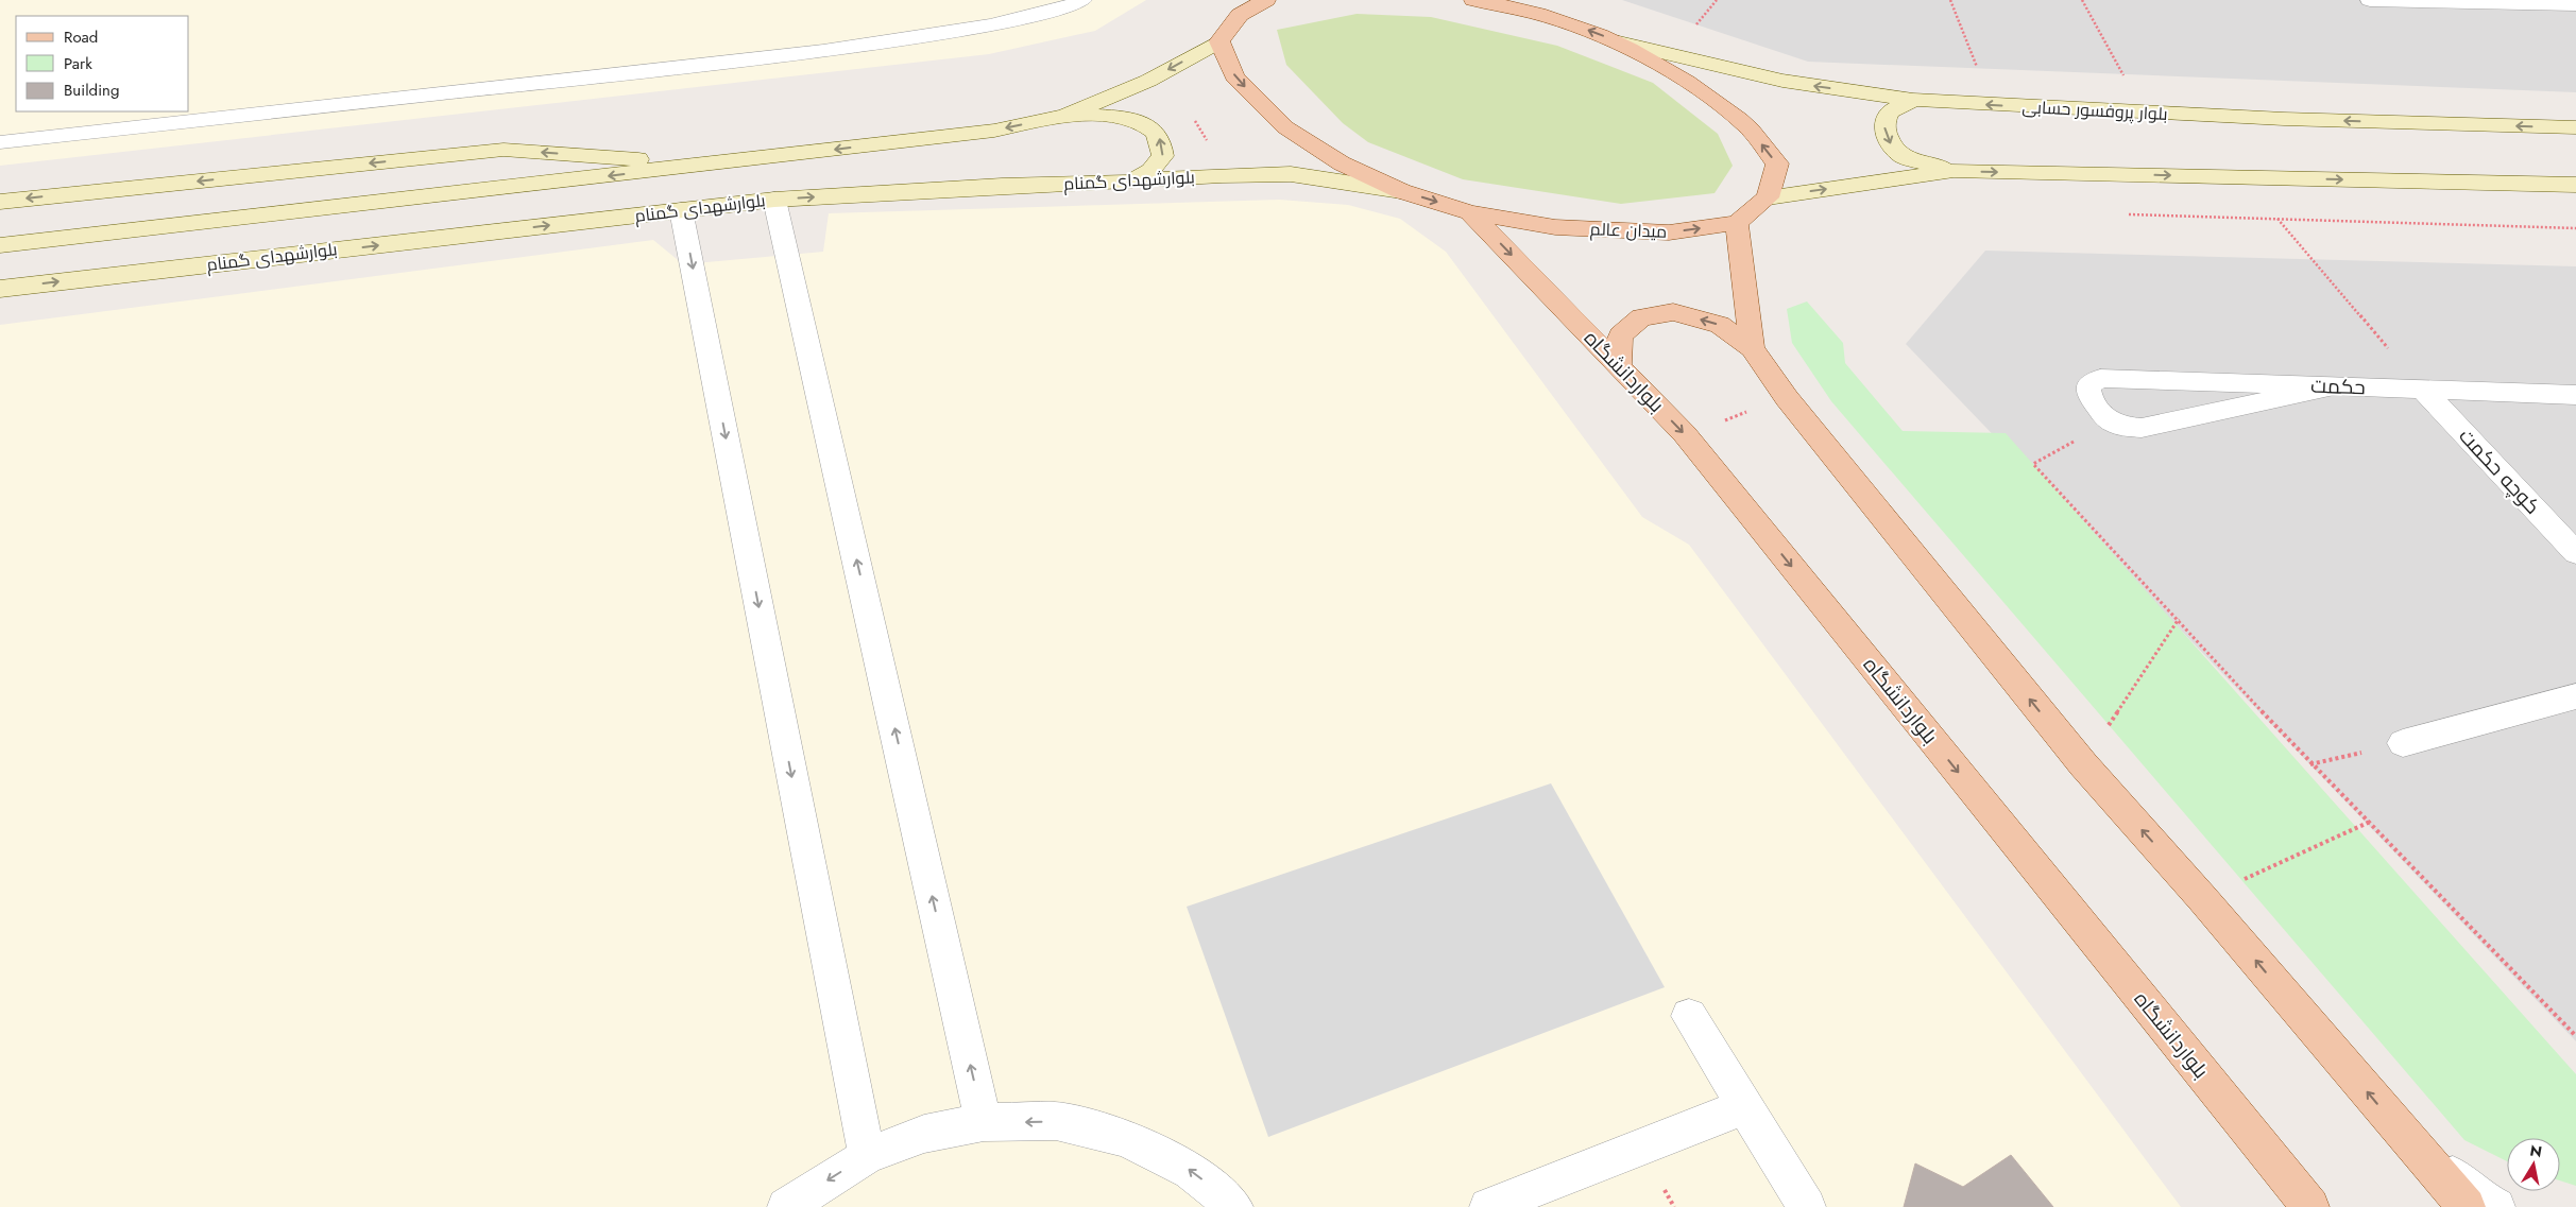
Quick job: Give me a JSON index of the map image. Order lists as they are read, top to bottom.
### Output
{
  "streets": {
    "main road": [
      "بلوار پروفسور حسابی",
      "بلوارشهدای گمنام",
      "میدان عالم",
      "بلواردانشگاه"
    ],
    "street": ["حکمت", "کوچه حکمت"]
  },
  "crossings": [
    ["بلوارشهدای گمنام", "میدان عالم"],
    ["میدان عالم", "بلواردانشگاه"],
    ["حکمت", "کوچه حکمت"]
  ],
  "legend": ["Road", "Park", "Building"],
  "north": "top"
}
